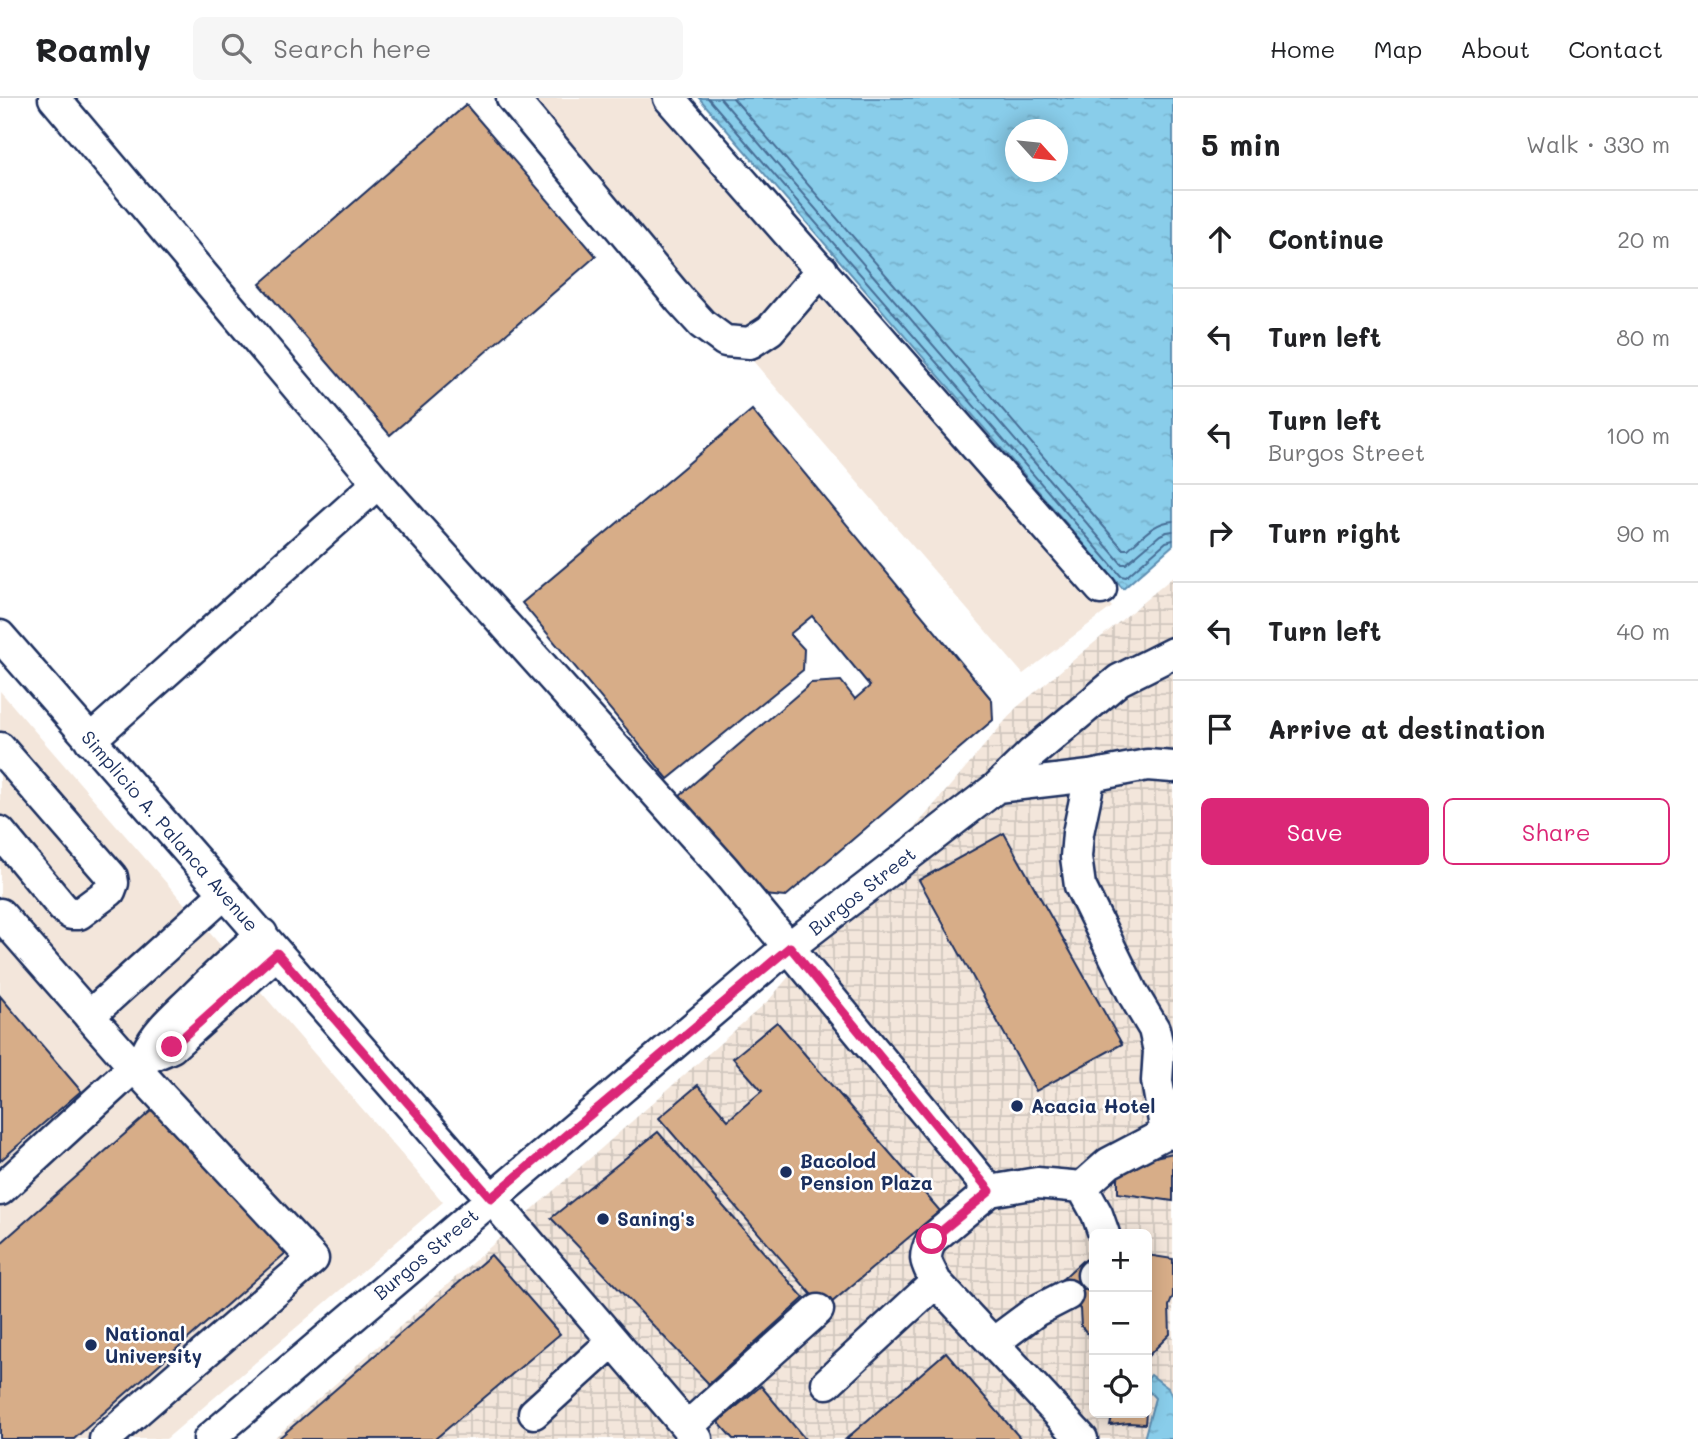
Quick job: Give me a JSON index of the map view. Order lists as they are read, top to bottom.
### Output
{
  "streets": {
    "street": ["Simplicio A. Palanca Avenue", "Burgos Street"]
  },
  "crossings": [
    ["Simplicio A. Palanca Avenue", "Burgos Street"]
  ],
  "places": [
    "Acacia Hotel",
    "Bacolod Pension Plaza",
    "Saning's",
    "National University"
  ],
  "north": "bottom right",
  "page": {
    "header": "Roamly",
    "search": "Search here",
    "nav": [
      "Home",
      "Map",
      "About",
      "Contact"
    ],
    "heading": ["5 min", "Walk · 330 m"],
    "list": [
      ["Continue", "20 m"],
      ["Turn left", "80 m"],
      ["Turn left", "Burgos Street", "100 m"],
      ["Turn right", "90 m"],
      ["Turn left", "40 m"],
      "Arrive at destination"
    ],
    "buttons": ["Save", "Share"],
    "map_buttons": ["+", "−"]
  }
}
